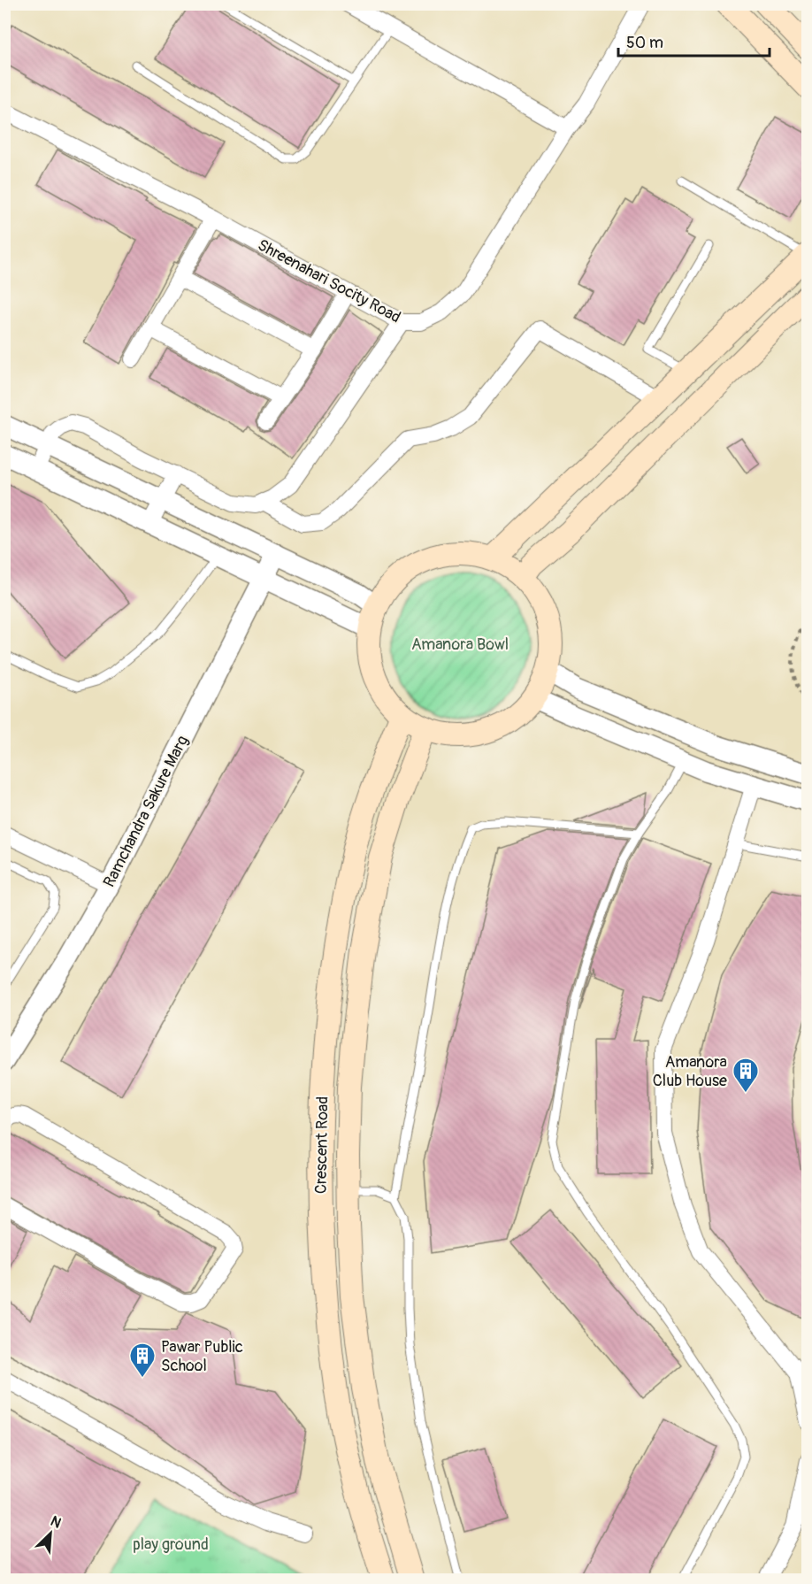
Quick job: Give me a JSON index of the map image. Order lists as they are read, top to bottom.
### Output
{
  "streets": {
    "main road": ["Crescent Road"],
    "street": ["Shreenahari Socity Road", "Ramchandra Sakure Marg"]
  },
  "parks": ["Amanora Bowl", "play ground"],
  "places": {
    "building": ["Amanora Club House", "Pawar Public School"]
  },
  "scale_bar": "50 m",
  "north": "top right"
}
